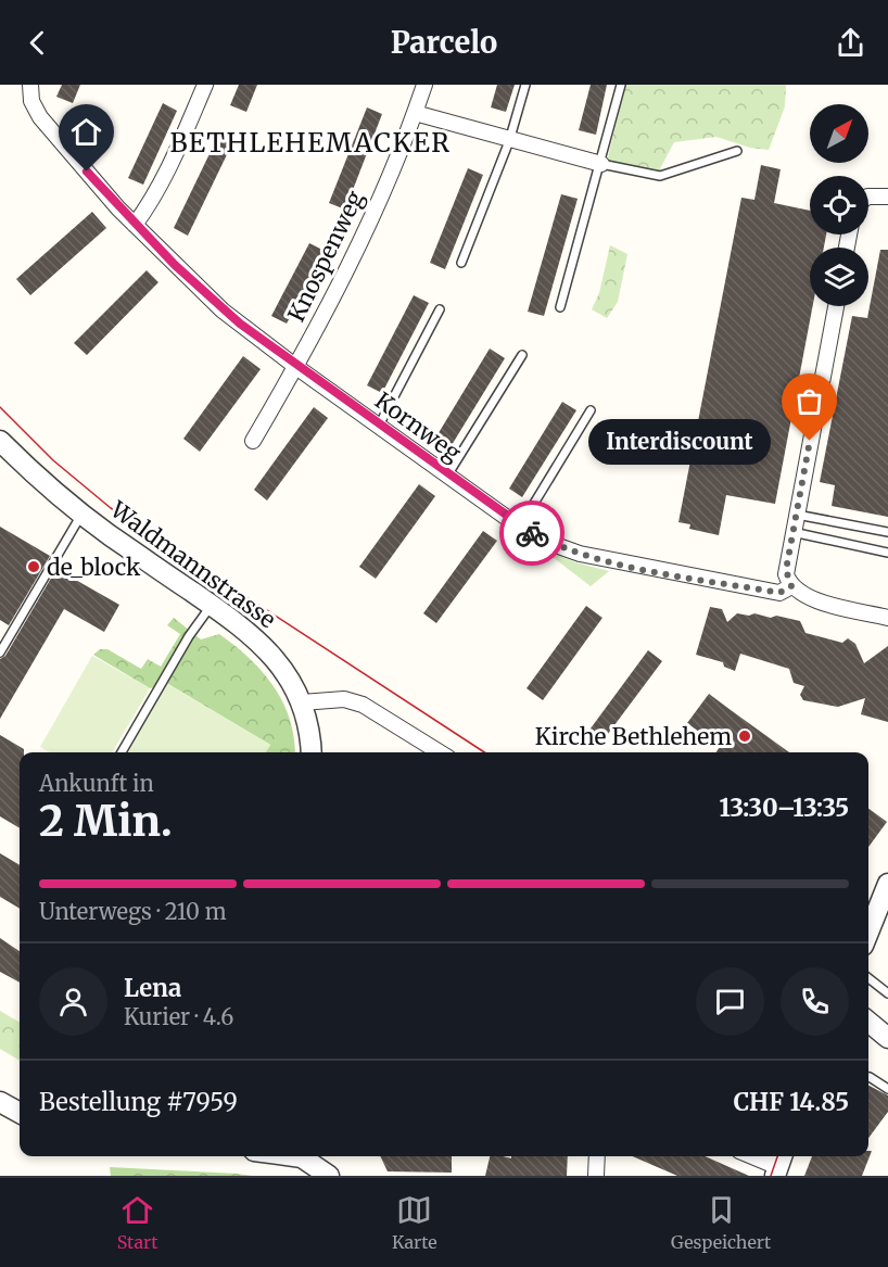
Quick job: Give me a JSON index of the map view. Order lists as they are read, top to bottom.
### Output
{
  "streets": {
    "street": ["Knospenweg", "Kornweg", "Waldmannstrasse"]
  },
  "crossings": [
    ["Knospenweg", "Kornweg"]
  ],
  "districts": ["BETHLEHEMACKER"],
  "places": ["Interdiscount", "de_block", "Kirche Bethlehem"],
  "north": "top right",
  "page": {
    "header": "Parcelo",
    "bubble": "Interdiscount",
    "heading": ["2 Min.", "Ankunft in", "13:30–13:35"],
    "panel": [
      "Lena",
      "Kurier · 4.6",
      "Bestellung #7959",
      "CHF 14.85"
    ],
    "bar": "Unterwegs · 210 m",
    "tabs": ["Start", "Karte", "Gespeichert"]
  }
}
